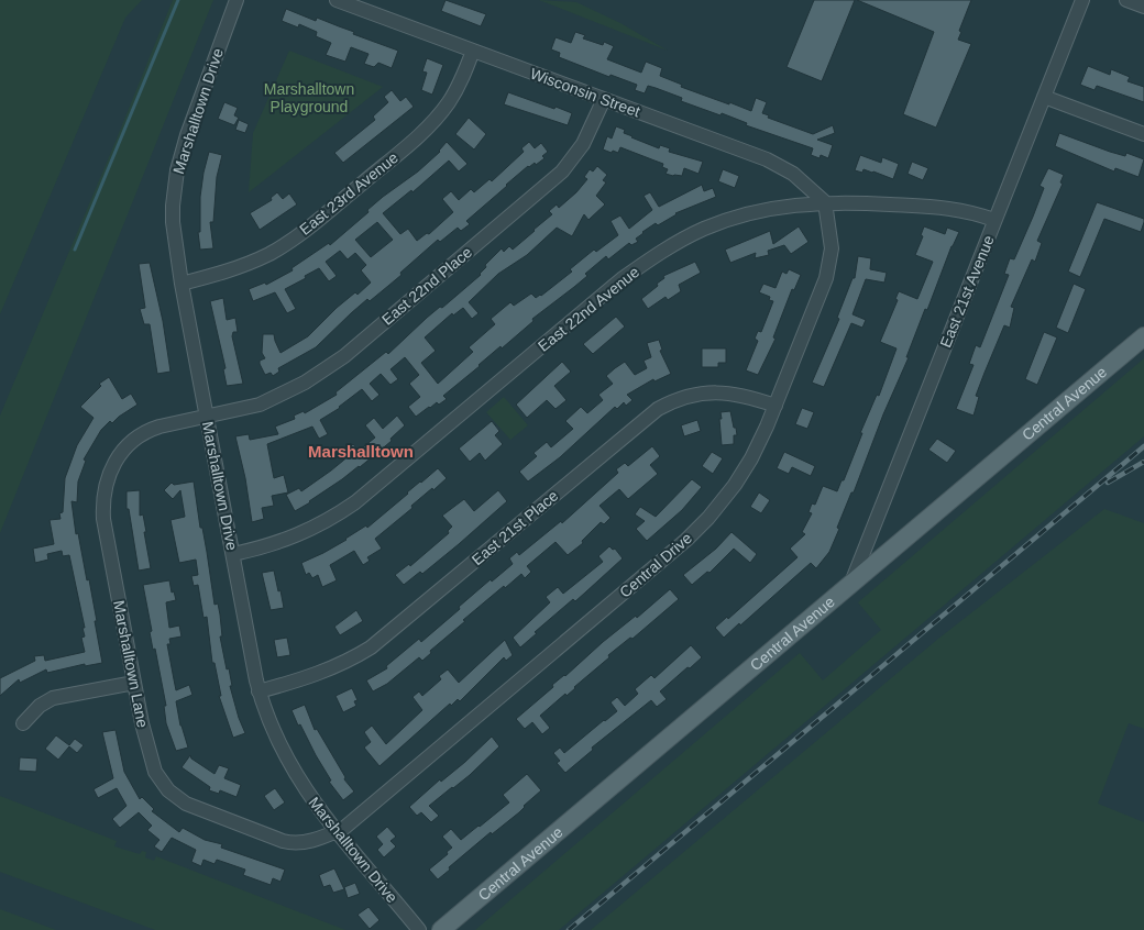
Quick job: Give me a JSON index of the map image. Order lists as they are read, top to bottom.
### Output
{
  "streets": {
    "main road": ["Central Avenue"],
    "street": [
      "Wisconsin Street",
      "Marshalltown Drive",
      "East 23rd Avenue",
      "East 22nd Place",
      "East 21st Avenue",
      "East 22nd Avenue",
      "East 21st Place",
      "Central Drive",
      "Marshalltown Lane"
    ]
  },
  "crossings": [
    ["Wisconsin Street", "East 23rd Avenue"],
    ["Wisconsin Street", "East 22nd Place"],
    ["Wisconsin Street", "East 22nd Avenue"],
    ["Wisconsin Street", "Central Drive"],
    ["Marshalltown Drive", "East 23rd Avenue"],
    ["Marshalltown Drive", "East 22nd Place"],
    ["Marshalltown Drive", "East 22nd Avenue"],
    ["Marshalltown Drive", "East 21st Place"],
    ["Marshalltown Drive", "Central Drive"],
    ["Marshalltown Drive", "Marshalltown Lane"],
    ["East 22nd Place", "Marshalltown Lane"],
    ["East 21st Avenue", "East 22nd Avenue"],
    ["East 21st Avenue", "Central Avenue"],
    ["East 22nd Avenue", "Central Drive"],
    ["East 21st Place", "Central Drive"],
    ["Central Drive", "Marshalltown Lane"]
  ],
  "districts": ["Marshalltown"],
  "parks": ["Marshalltown Playground"]
}
